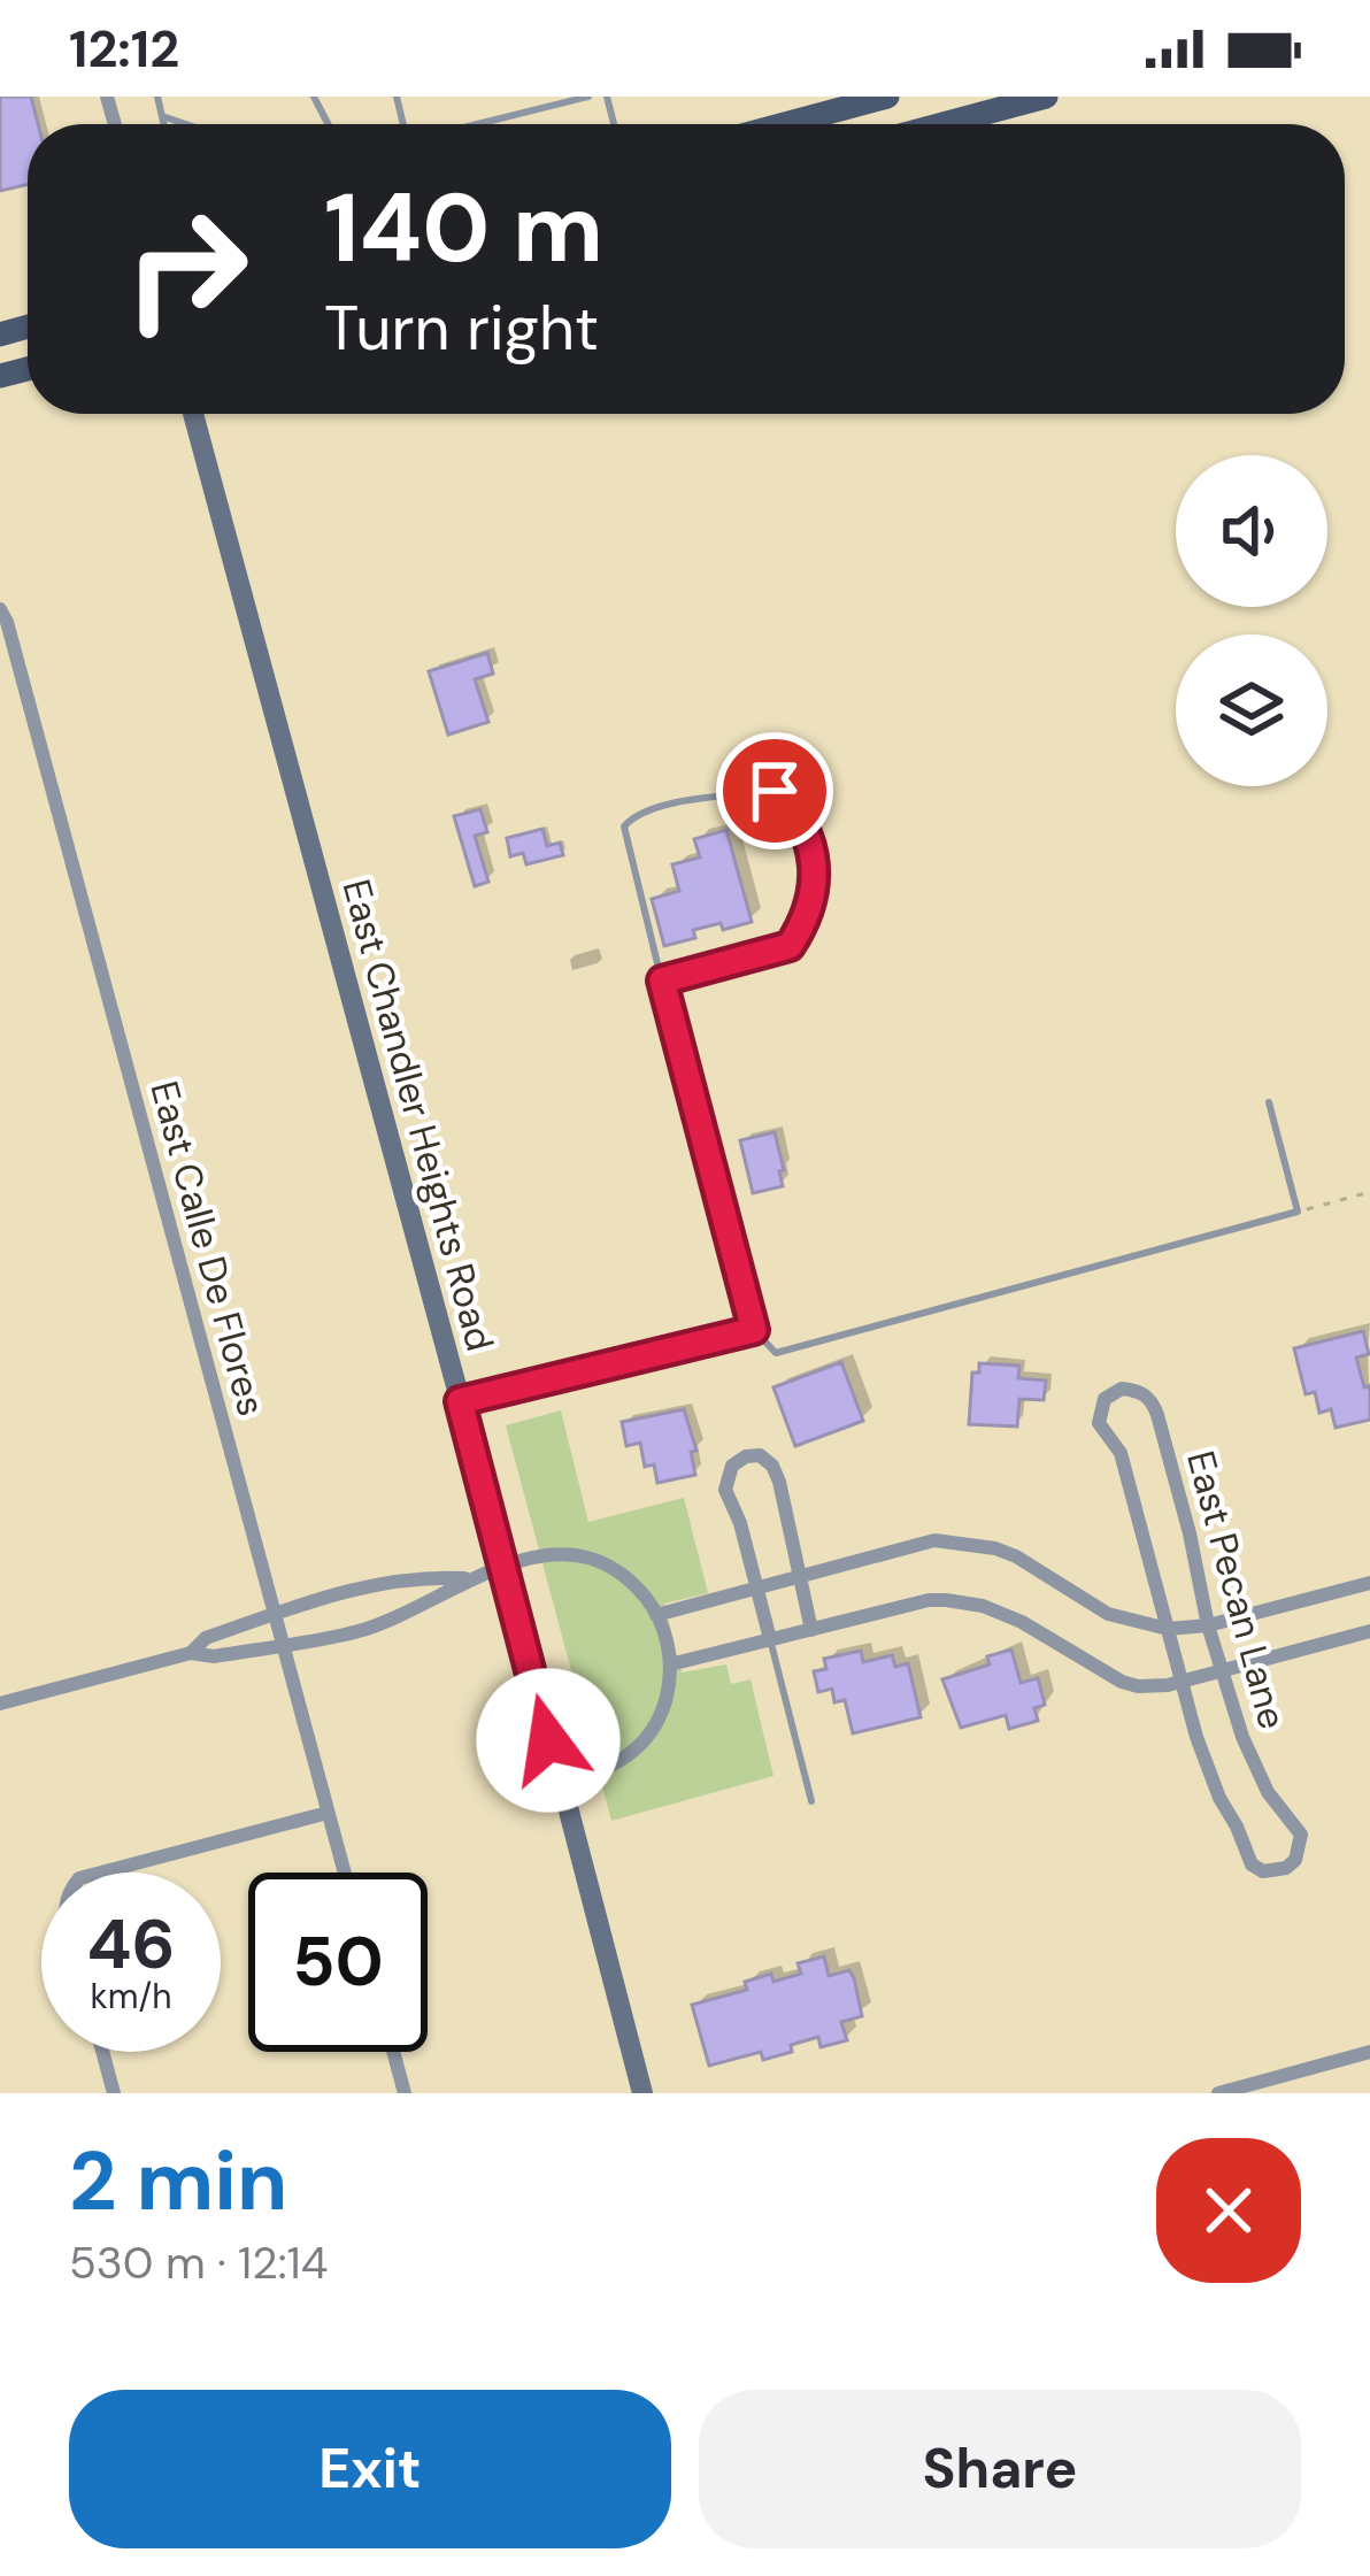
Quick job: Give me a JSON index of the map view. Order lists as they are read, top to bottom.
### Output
{
  "streets": {
    "main road": ["East Chandler Heights Road"],
    "street": ["East Calle De Flores", "East Pecan Lane"]
  },
  "page": {
    "status": "12:12",
    "turn": ["140 m", "Turn right"],
    "speed": "46 km/h",
    "limit": "50",
    "heading": ["2 min", "530 m · 12:14"],
    "buttons": ["Exit", "Share"]
  }
}
